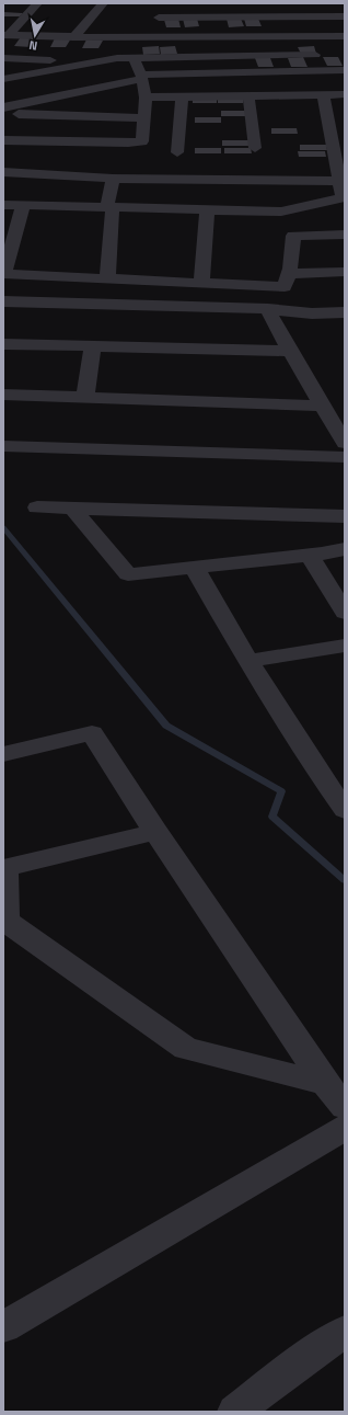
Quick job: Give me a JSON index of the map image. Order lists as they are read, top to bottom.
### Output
{
  "north": "bottom"
}
